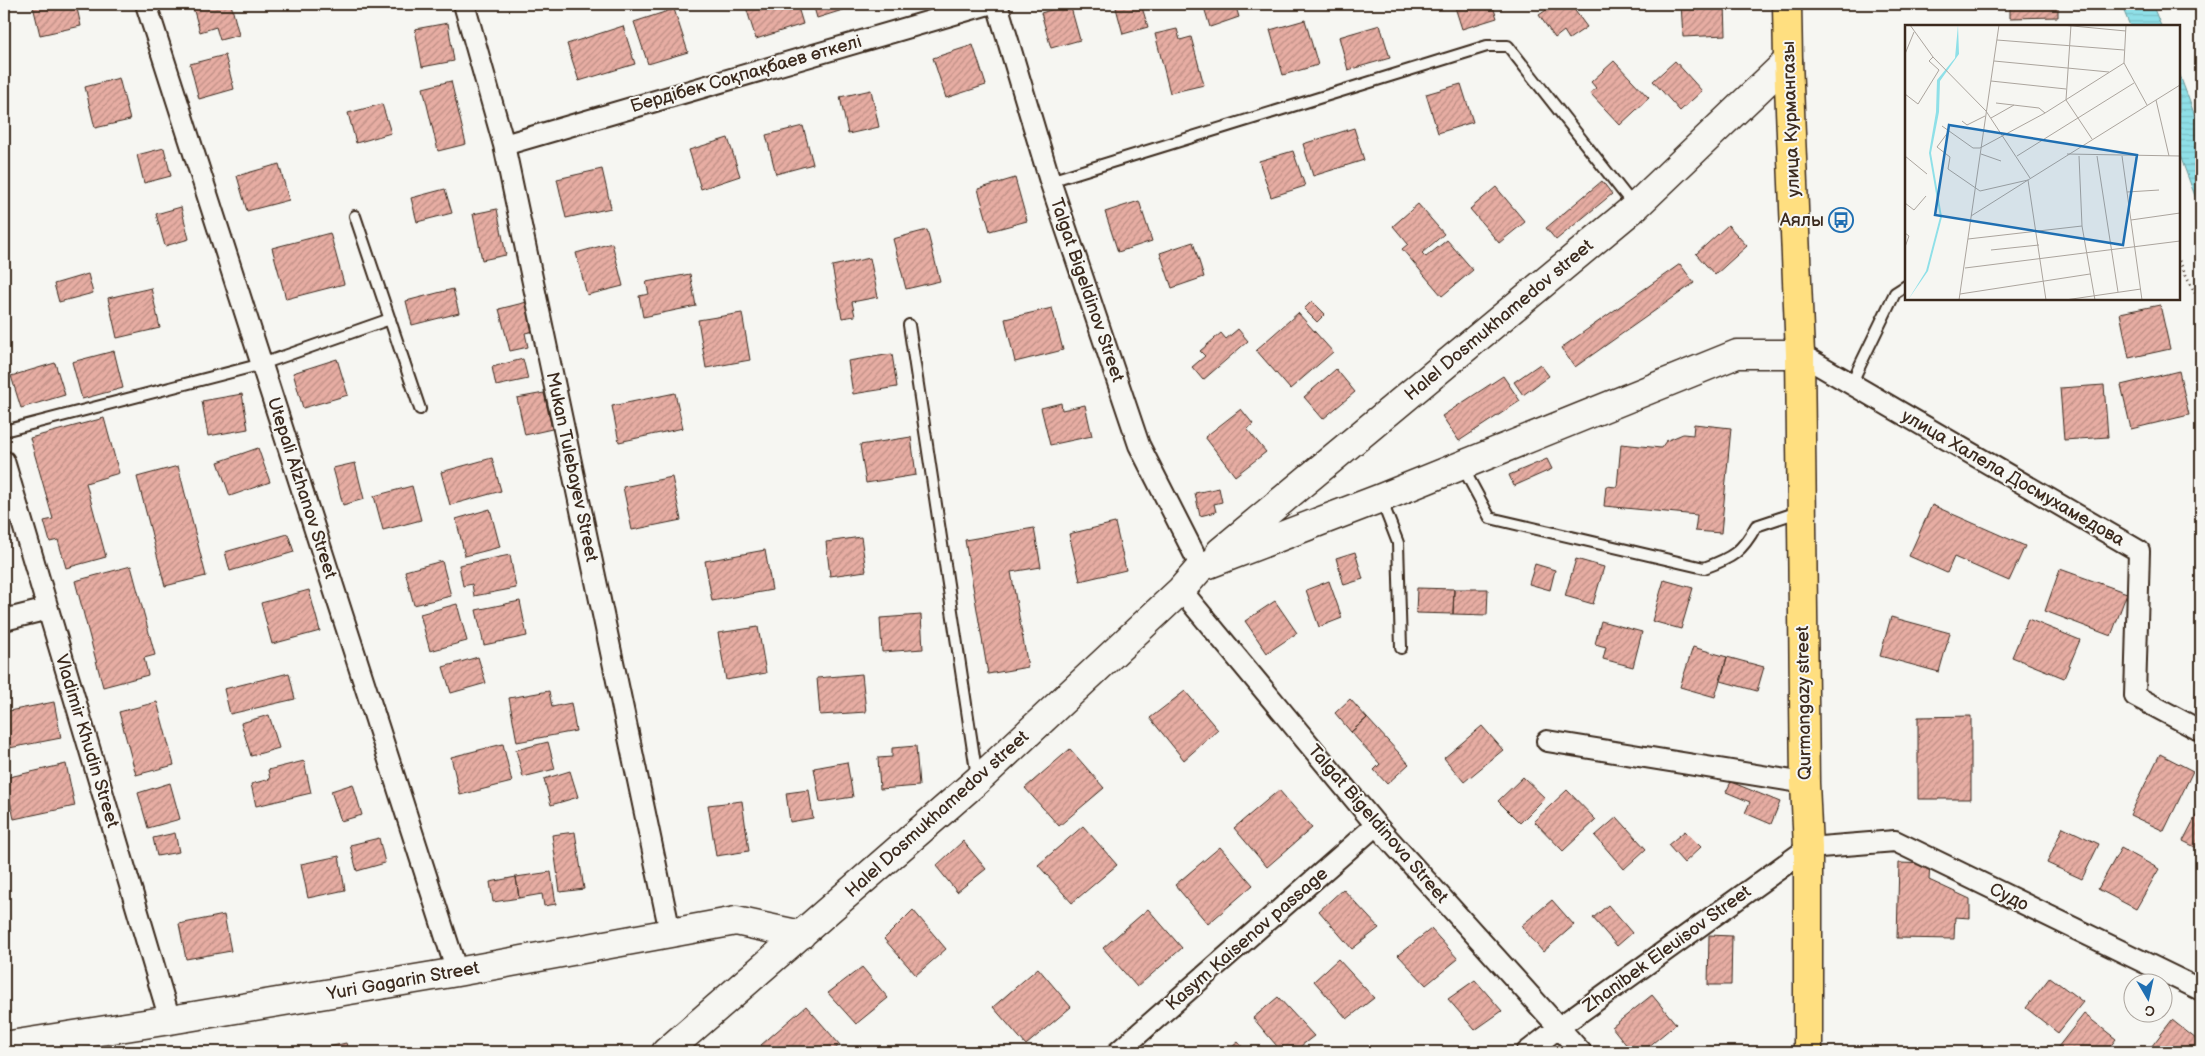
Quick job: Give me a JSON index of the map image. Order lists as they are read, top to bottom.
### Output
{
  "streets": {
    "main road": ["улица Курмангазы", "Qurmangazy street"],
    "street": [
      "Бердібек Соқпақбаев өткелі",
      "Talgat Bigeldinov Street",
      "Halel Dosmukhamedov street",
      "Mukan Tulebayev Street",
      "улица Халела Досмухамедова",
      "Utepali Alzhanov Street",
      "Vladimir Khudin Street",
      "Talgat Bigeldinova Street",
      "Судо",
      "Kasym Kaisenov passage",
      "Zhanibek Eleuisov Street",
      "Yuri Gagarin Street"
    ]
  },
  "crossings": [
    ["Бердібек Соқпақбаев өткелі", "Mukan Tulebayev Street"],
    ["улица Курмангазы", "Halel Dosmukhamedov street"],
    ["улица Курмангазы", "улица Халела Досмухамедова"],
    ["улица Курмангазы", "Qurmangazy street"],
    ["Talgat Bigeldinov Street", "Halel Dosmukhamedov street"],
    ["Halel Dosmukhamedov street", "улица Халела Досмухамедова"],
    ["Halel Dosmukhamedov street", "Qurmangazy street"],
    ["Halel Dosmukhamedov street", "Talgat Bigeldinova Street"],
    ["Halel Dosmukhamedov street", "Yuri Gagarin Street"],
    ["Mukan Tulebayev Street", "Yuri Gagarin Street"],
    ["улица Халела Досмухамедова", "Qurmangazy street"],
    ["Utepali Alzhanov Street", "Yuri Gagarin Street"],
    ["Qurmangazy street", "Судо"],
    ["Qurmangazy street", "Zhanibek Eleuisov Street"],
    ["Vladimir Khudin Street", "Yuri Gagarin Street"],
    ["Talgat Bigeldinova Street", "Kasym Kaisenov passage"],
    ["Talgat Bigeldinova Street", "Zhanibek Eleuisov Street"],
    ["Судо", "Zhanibek Eleuisov Street"]
  ],
  "places": {
    "bus stop": ["Аялы"]
  },
  "north": "bottom"
}
